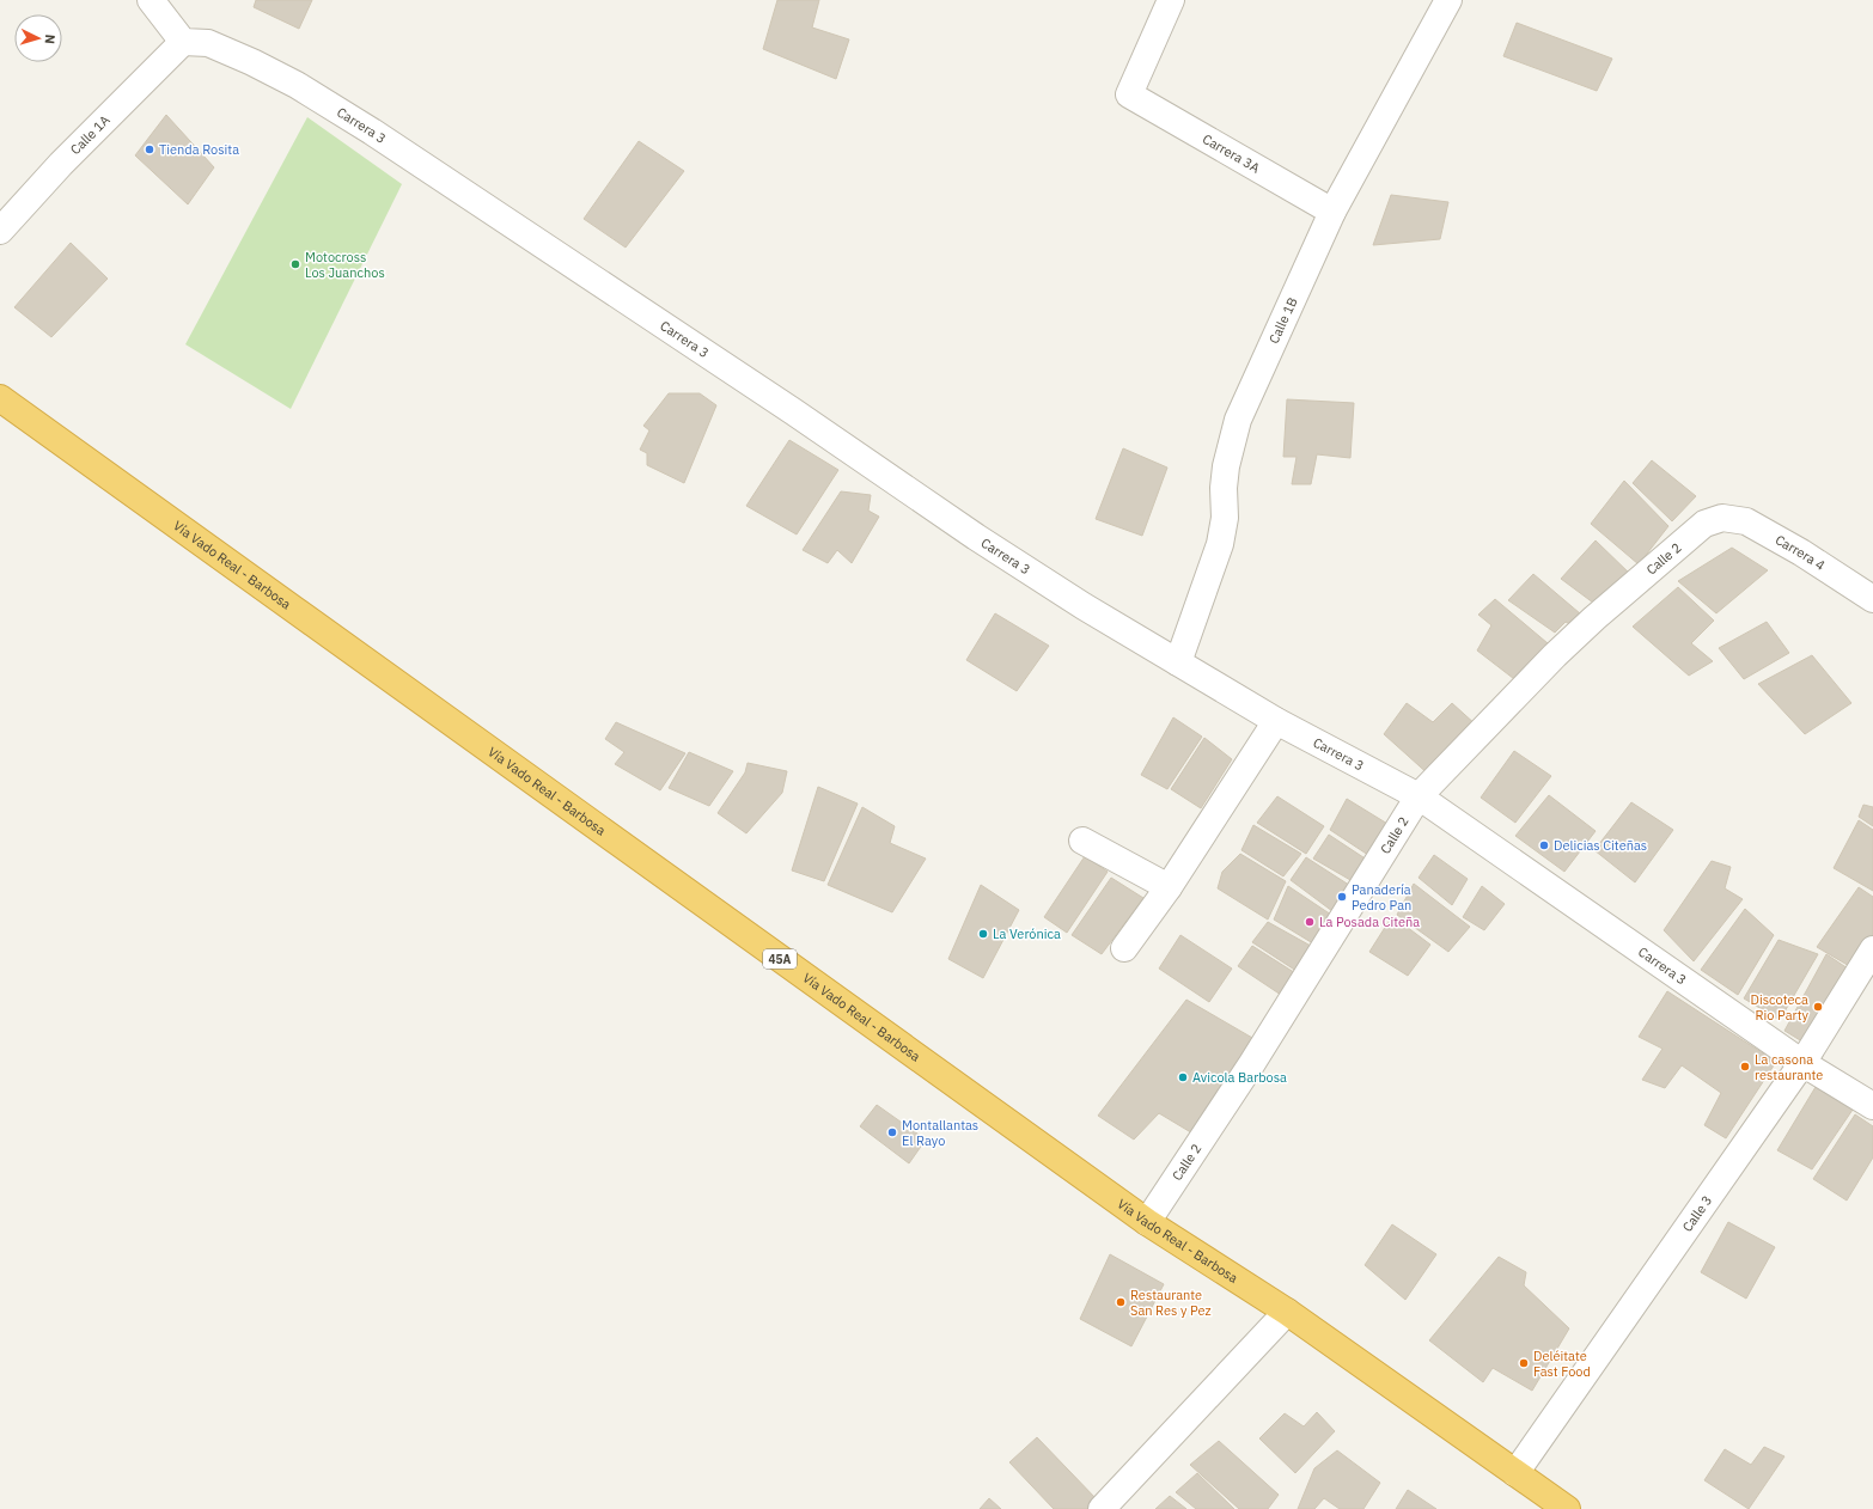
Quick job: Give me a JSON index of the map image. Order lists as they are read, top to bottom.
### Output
{
  "streets": {
    "highway": ["Vía Vado Real - Barbosa", "45A"],
    "street": [
      "Carrera 3",
      "Calle 1A",
      "Carrera 3A",
      "Calle 1B",
      "Carrera 4",
      "Calle 2",
      "Calle 3"
    ]
  },
  "crossings": [
    ["Carrera 3", "Calle 1A"],
    ["Carrera 3", "Calle 1B"],
    ["Carrera 3", "Calle 2"],
    ["Carrera 3", "Calle 3"],
    ["Carrera 3A", "Calle 1B"],
    ["Carrera 4", "Calle 2"],
    ["Calle 2", "Vía Vado Real - Barbosa"],
    ["Vía Vado Real - Barbosa", "Calle 3"]
  ],
  "places": [
    "Tienda Rosita",
    "Motocross Los Juanchos",
    "Delicias Citeñas",
    "Panadería Pedro Pan",
    "La Posada Citeña",
    "La Verónica",
    "Discoteca Rio Party",
    "La casona restaurante",
    "Avicola Barbosa",
    "Montallantas El Rayo",
    "Restaurante San Res y Pez",
    "Deléitate Fast Food"
  ],
  "north": "right"
}
